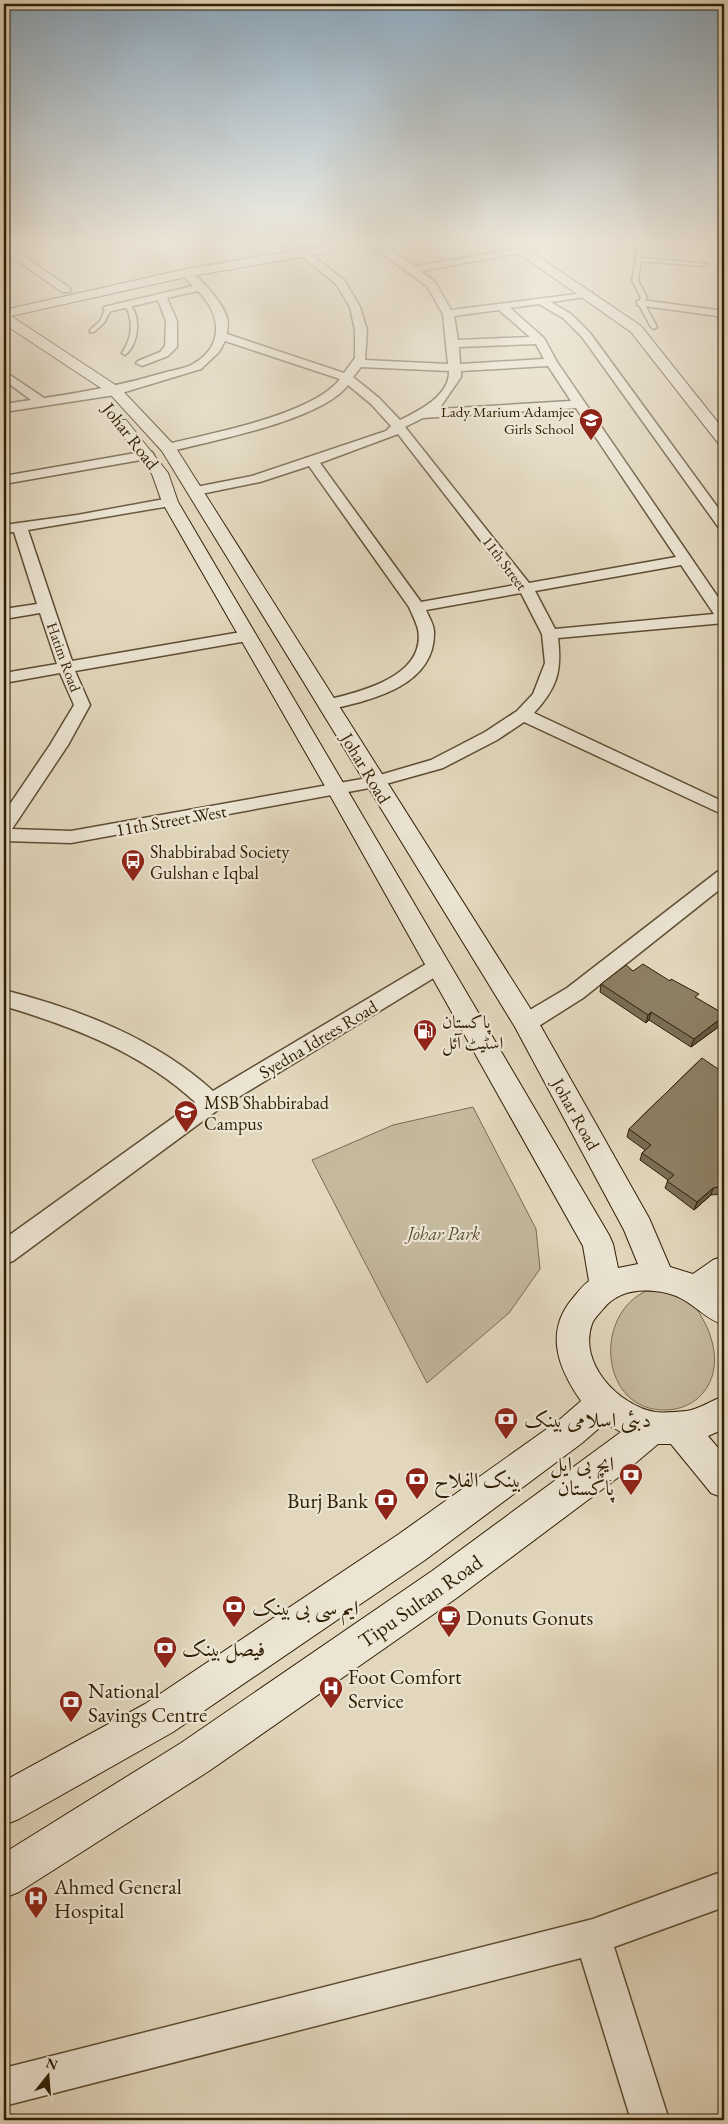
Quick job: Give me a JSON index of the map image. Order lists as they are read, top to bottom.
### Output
{
  "streets": {
    "street": [
      "Johar Road",
      "11th Street",
      "Hatim Road",
      "11th Street West",
      "Syedna Idrees Road",
      "Tipu Sultan Road"
    ]
  },
  "crossings": [
    ["Johar Road", "11th Street"],
    ["Johar Road", "11th Street West"],
    ["Johar Road", "Syedna Idrees Road"],
    ["11th Street", "11th Street West"]
  ],
  "parks": ["Johar Park"],
  "places": {
    "school or university": ["Lady Marium Adamjee Girls School", "MSB Shabbirabad Campus"],
    "bus stop": ["Shabbirabad Society Gulshan e Iqbal"],
    "fuel station": ["پاکستان اسٹیٹ آئل"],
    "bank": [
      "دبئی اسلامی بینک",
      "ایچ بی ایل پاکستان",
      "بینک الفلاح",
      "Burj Bank",
      "ایم سی بی بینک",
      "فیصل بینک",
      "National Savings Centre"
    ],
    "cafe": ["Donuts Gonuts"],
    "hospital": ["Foot Comfort Service", "Ahmed General Hospital"]
  },
  "north": "top"
}
